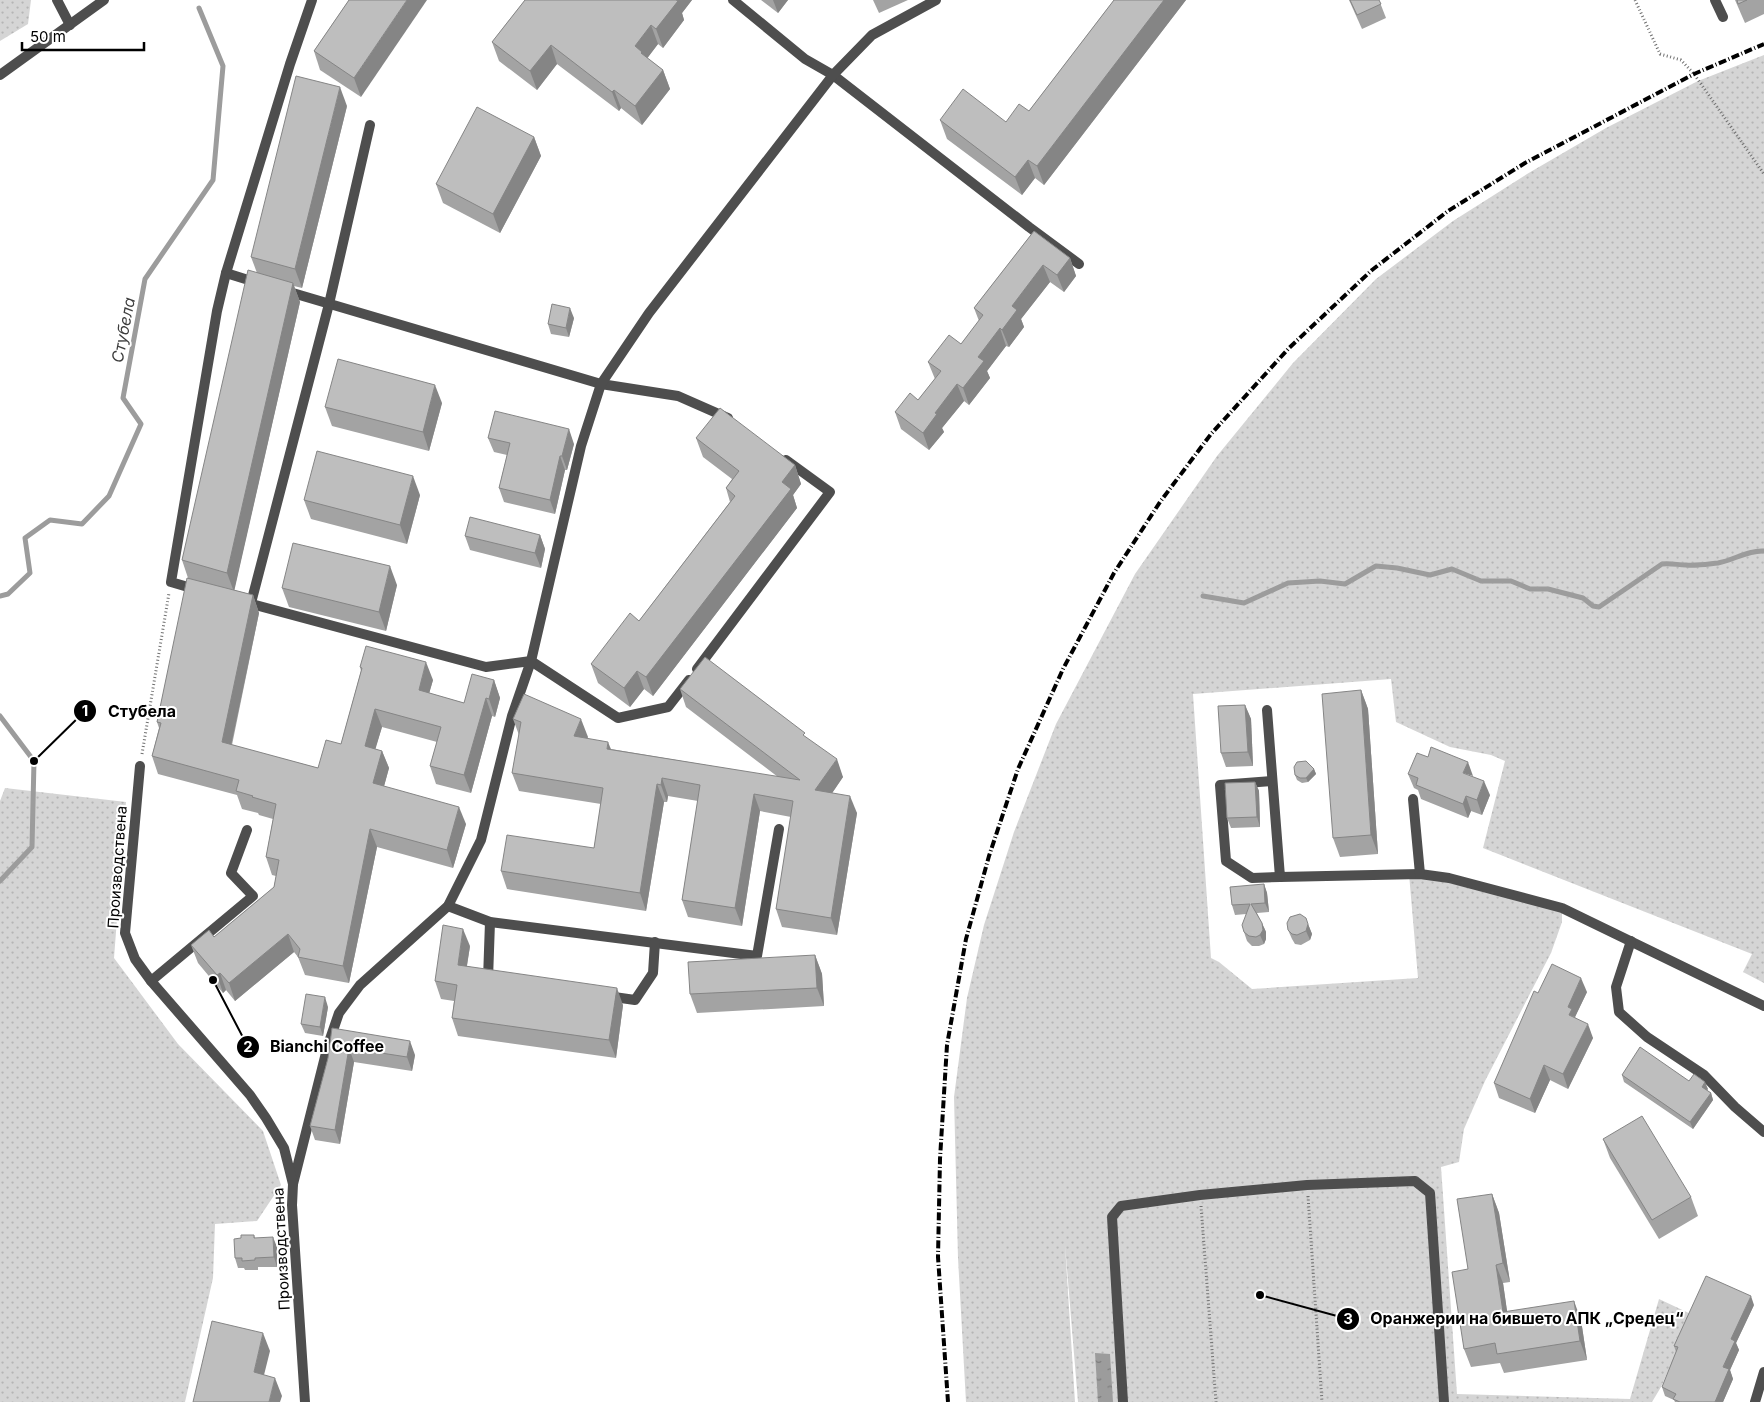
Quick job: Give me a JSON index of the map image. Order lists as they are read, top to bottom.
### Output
{
  "streets": {
    "street": ["Производствена"]
  },
  "water": ["Стубела"],
  "places": ["Стубела", "Bianchi Coffee", "Оранжерии на бившето АПК „Средец“"],
  "scale_bar": "50 m"
}
